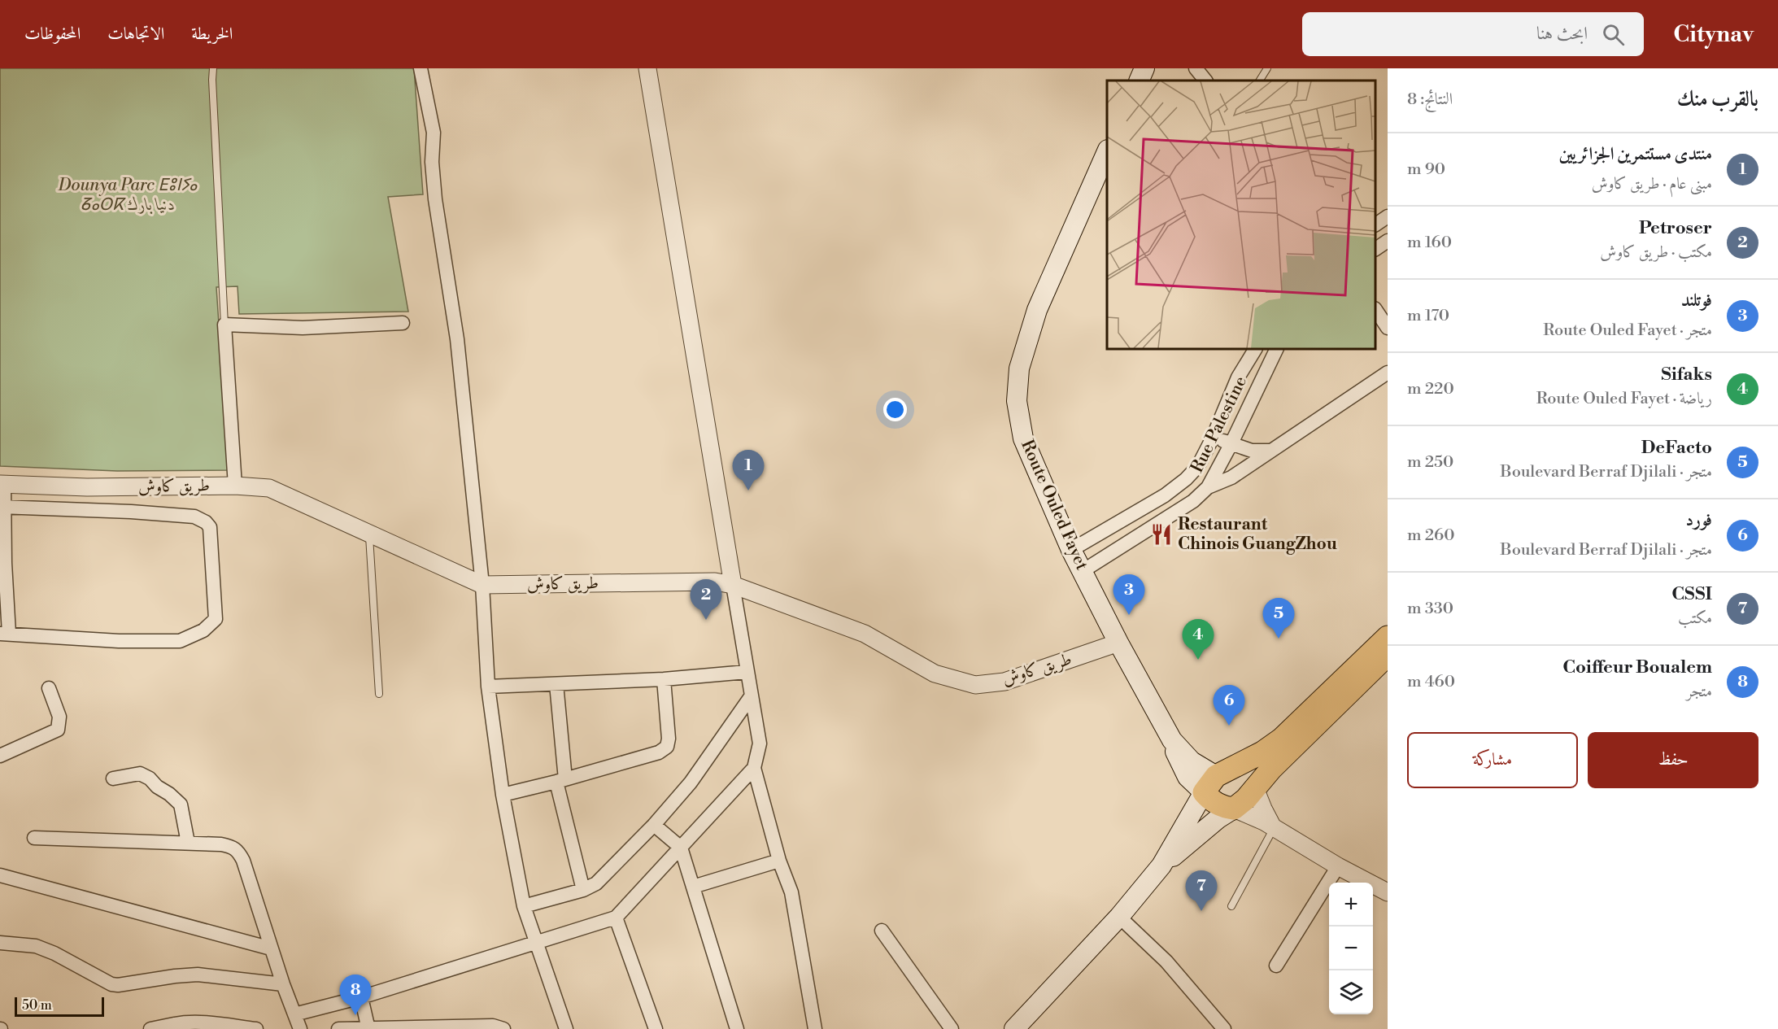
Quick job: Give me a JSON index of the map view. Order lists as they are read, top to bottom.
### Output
{
  "streets": {
    "main road": ["Route Ouled Fayet"],
    "street": ["Rue Palestine", "طريق كاوش"]
  },
  "crossings": [
    ["Rue Palestine", "Route Ouled Fayet"],
    ["طريق كاوش", "Route Ouled Fayet"]
  ],
  "parks": ["Dounya Parc ⴹⵓⵏⵢⴰ ⵒⴰⵔⴽ دنيا بارك"],
  "places": {
    "restaurant": ["Restaurant Chinois GuangZhou"]
  },
  "scale_bar": "50 m",
  "page": {
    "header": "Citynav",
    "search": "ابحث هنا",
    "nav": ["الخريطة", "الاتجاهات", "المحفوظات"],
    "heading": ["بالقرب منك", "النتائج: 8"],
    "list": [
      {
        "mark": "1",
        "name": "منتدى مستتمرين الجزائريين",
        "note": "مبنى عام · طريق كاوش",
        "value": "90 m"
      },
      {
        "mark": "2",
        "name": "Petroser",
        "note": "مكتب · طريق كاوش",
        "value": "160 m"
      },
      {
        "mark": "3",
        "name": "فوتلند",
        "note": "متجر · Route Ouled Fayet",
        "value": "170 m"
      },
      {
        "mark": "4",
        "name": "Sifaks",
        "note": "رياضة · Route Ouled Fayet",
        "value": "220 m"
      },
      {
        "mark": "5",
        "name": "DeFacto",
        "note": "متجر · Boulevard Berraf Djilali",
        "value": "250 m"
      },
      {
        "mark": "6",
        "name": "فورد",
        "note": "متجر · Boulevard Berraf Djilali",
        "value": "260 m"
      },
      {
        "mark": "7",
        "name": "CSSI",
        "note": "مكتب",
        "value": "330 m"
      },
      {
        "mark": "8",
        "name": "Coiffeur Boualem",
        "note": "متجر",
        "value": "460 m"
      }
    ],
    "pins": [
      "1",
      "3",
      "2",
      "5",
      "4",
      "6",
      "7",
      "8"
    ],
    "buttons": ["حفظ", "مشاركة"],
    "map_buttons": ["+", "−"],
    "scale": "50 m"
  }
}
